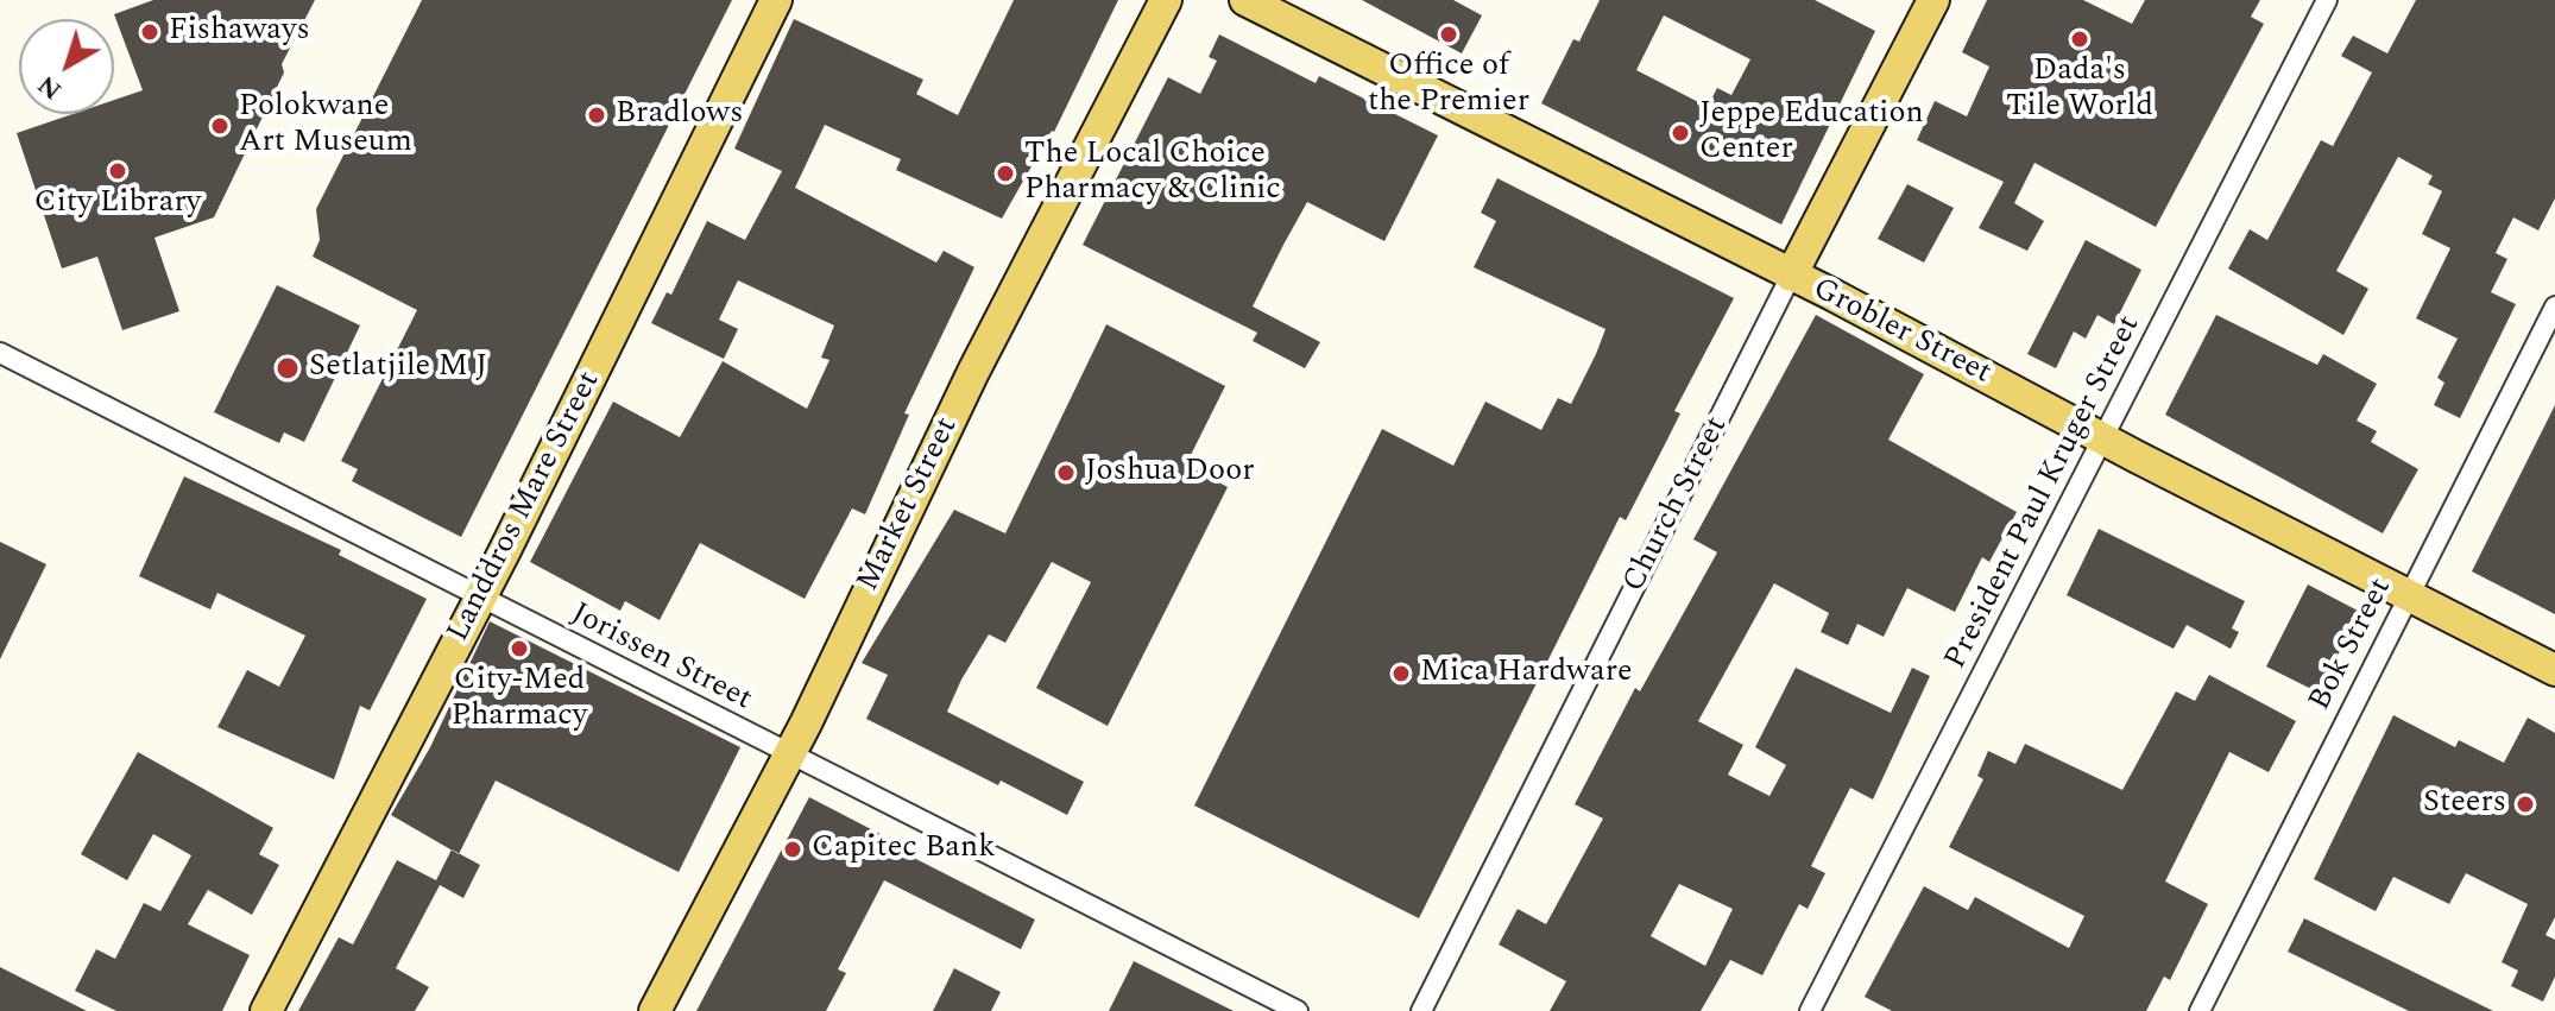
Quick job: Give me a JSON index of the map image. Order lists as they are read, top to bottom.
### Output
{
  "streets": {
    "main road": [
      "Grobler Street",
      "Market Street",
      "Church Street",
      "Landdros Mare Street"
    ],
    "street": ["President Paul Kruger Street", "Bok Street", "Jorissen Street"]
  },
  "crossings": [
    ["Grobler Street", "President Paul Kruger Street"],
    ["Grobler Street", "Church Street"],
    ["Grobler Street", "Bok Street"],
    ["Market Street", "Jorissen Street"],
    ["Landdros Mare Street", "Jorissen Street"]
  ],
  "places": [
    "Fishaways",
    "Office of the Premier",
    "Dada's Tile World",
    "Bradlows",
    "Polokwane Art Museum",
    "Jeppe Education Center",
    "City Library",
    "The Local Choice Pharmacy & Clinic",
    "Setlatjile M J",
    "Joshua Door",
    "City-Med Pharmacy",
    "Mica Hardware",
    "Steers",
    "Capitec Bank"
  ],
  "north": "bottom left"
}
